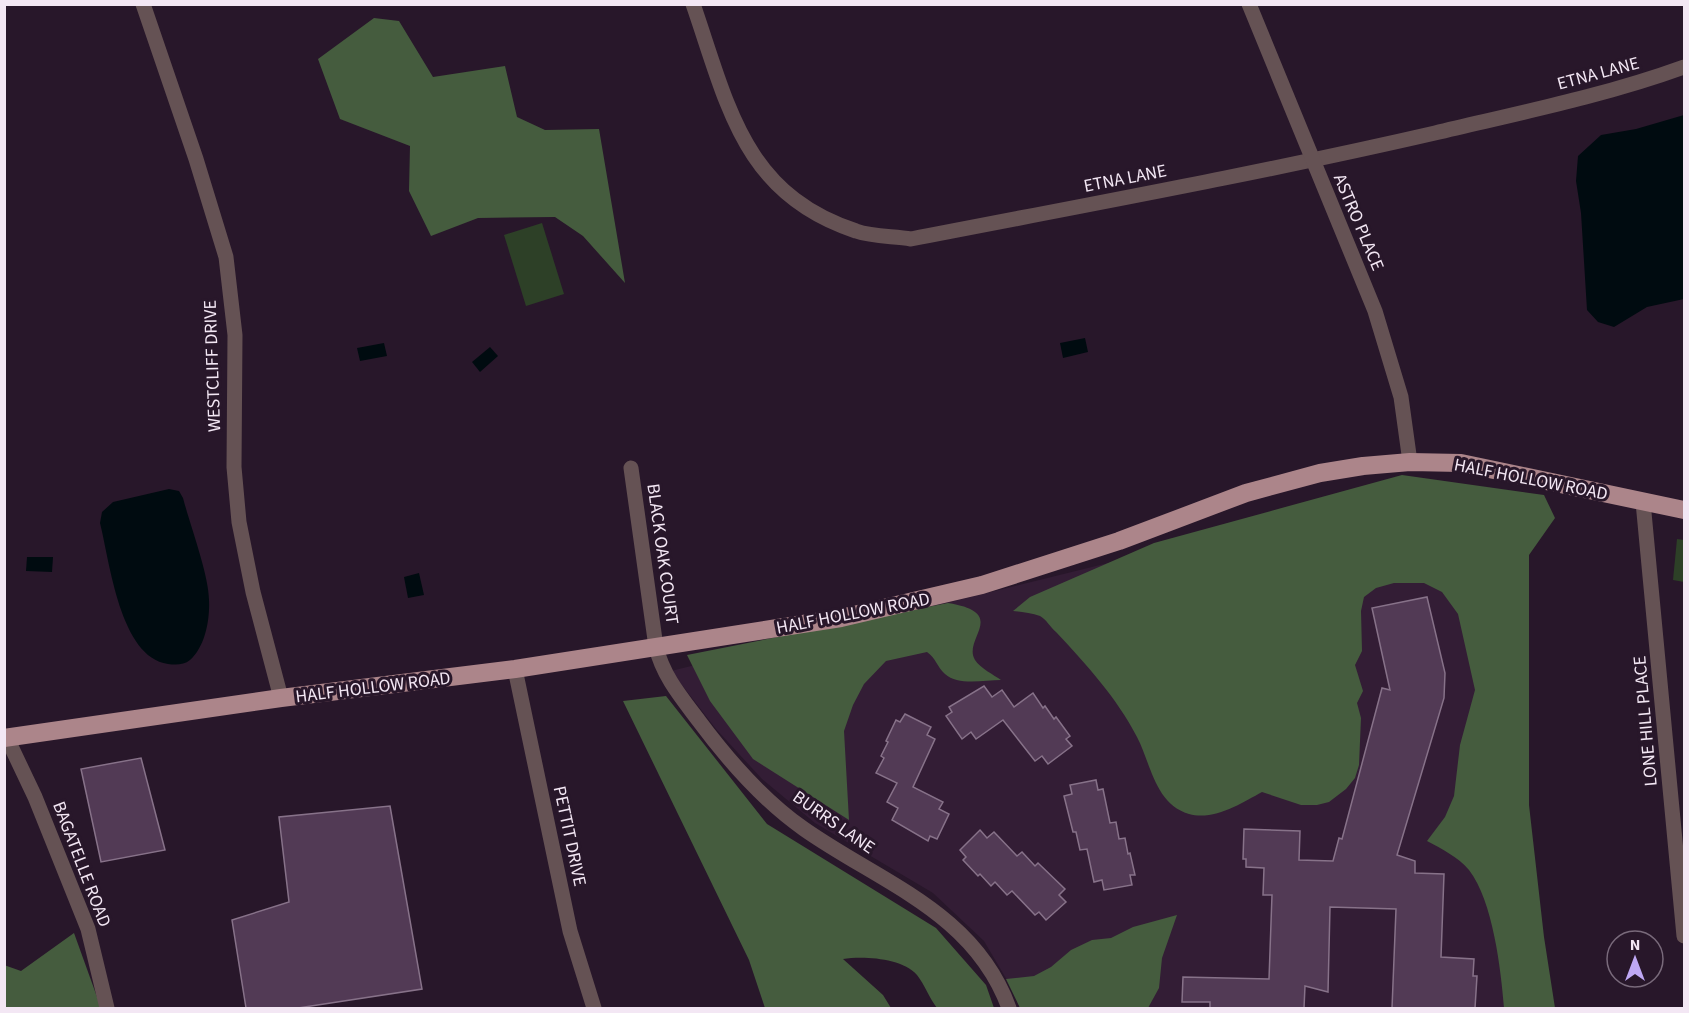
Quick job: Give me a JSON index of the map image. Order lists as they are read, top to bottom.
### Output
{
  "streets": {
    "main road": ["HALF HOLLOW ROAD"],
    "street": [
      "ETNA LANE",
      "ASTRO PLACE",
      "WESTCLIFF DRIVE",
      "BLACK OAK COURT",
      "LONE HILL PLACE",
      "BURRS LANE",
      "PETTIT DRIVE",
      "BAGATELLE ROAD"
    ]
  },
  "crossings": [
    ["ETNA LANE", "ASTRO PLACE"],
    ["ASTRO PLACE", "HALF HOLLOW ROAD"],
    ["WESTCLIFF DRIVE", "HALF HOLLOW ROAD"],
    ["HALF HOLLOW ROAD", "BLACK OAK COURT"],
    ["HALF HOLLOW ROAD", "LONE HILL PLACE"],
    ["HALF HOLLOW ROAD", "BURRS LANE"],
    ["HALF HOLLOW ROAD", "PETTIT DRIVE"],
    ["HALF HOLLOW ROAD", "BAGATELLE ROAD"],
    ["BLACK OAK COURT", "BURRS LANE"]
  ],
  "north": "top"
}
